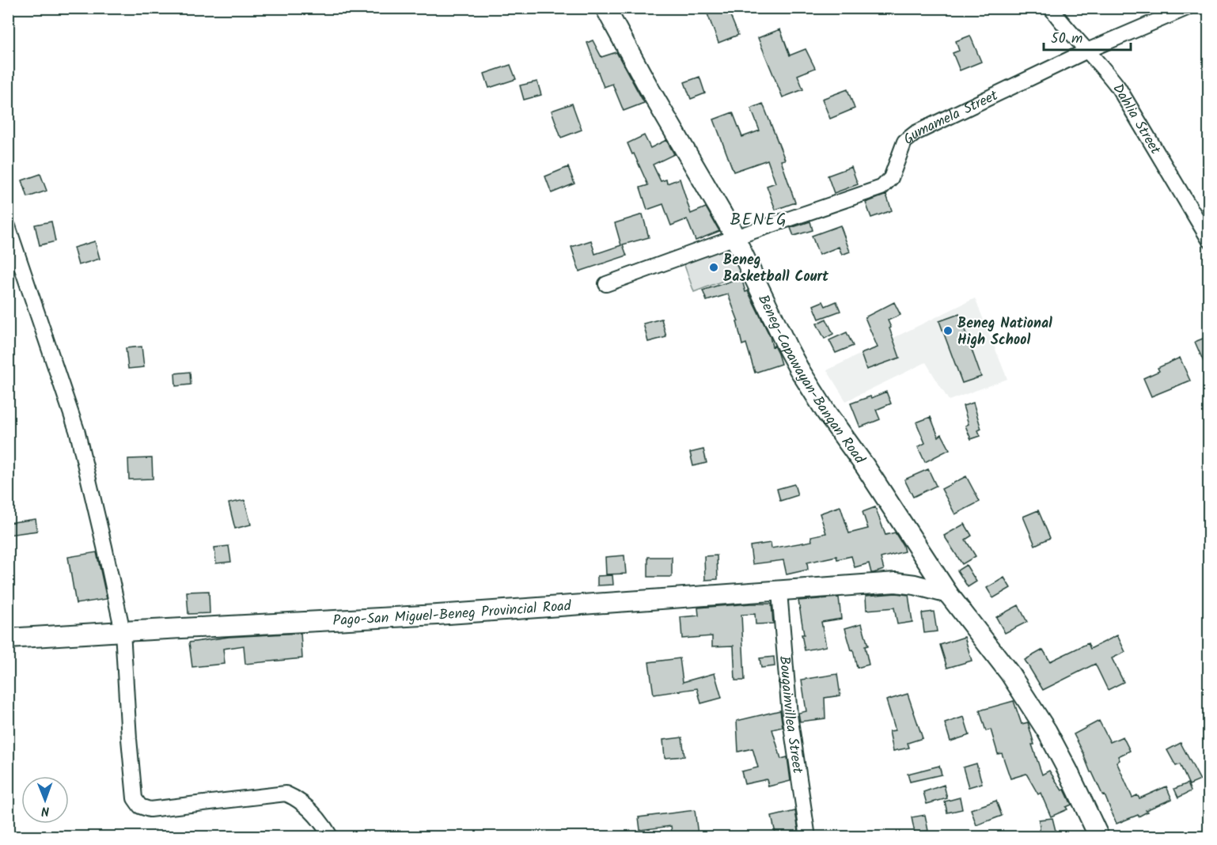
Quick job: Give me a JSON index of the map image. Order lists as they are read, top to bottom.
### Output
{
  "streets": {
    "main road": ["Beneg-Capawayan-Bangan Road", "Pago-San Miguel-Beneg Provincial Road"],
    "street": ["Gumamela Street", "Dahlia Street", "Bougainvillea Street"]
  },
  "crossings": [
    ["Gumamela Street", "Dahlia Street"],
    ["Gumamela Street", "Beneg-Capawayan-Bangan Road"],
    ["Pago-San Miguel-Beneg Provincial Road", "Bougainvillea Street"]
  ],
  "districts": ["BENEG"],
  "places": ["Beneg Basketball Court", "Beneg National High School"],
  "scale_bar": "50 m",
  "north": "bottom"
}
